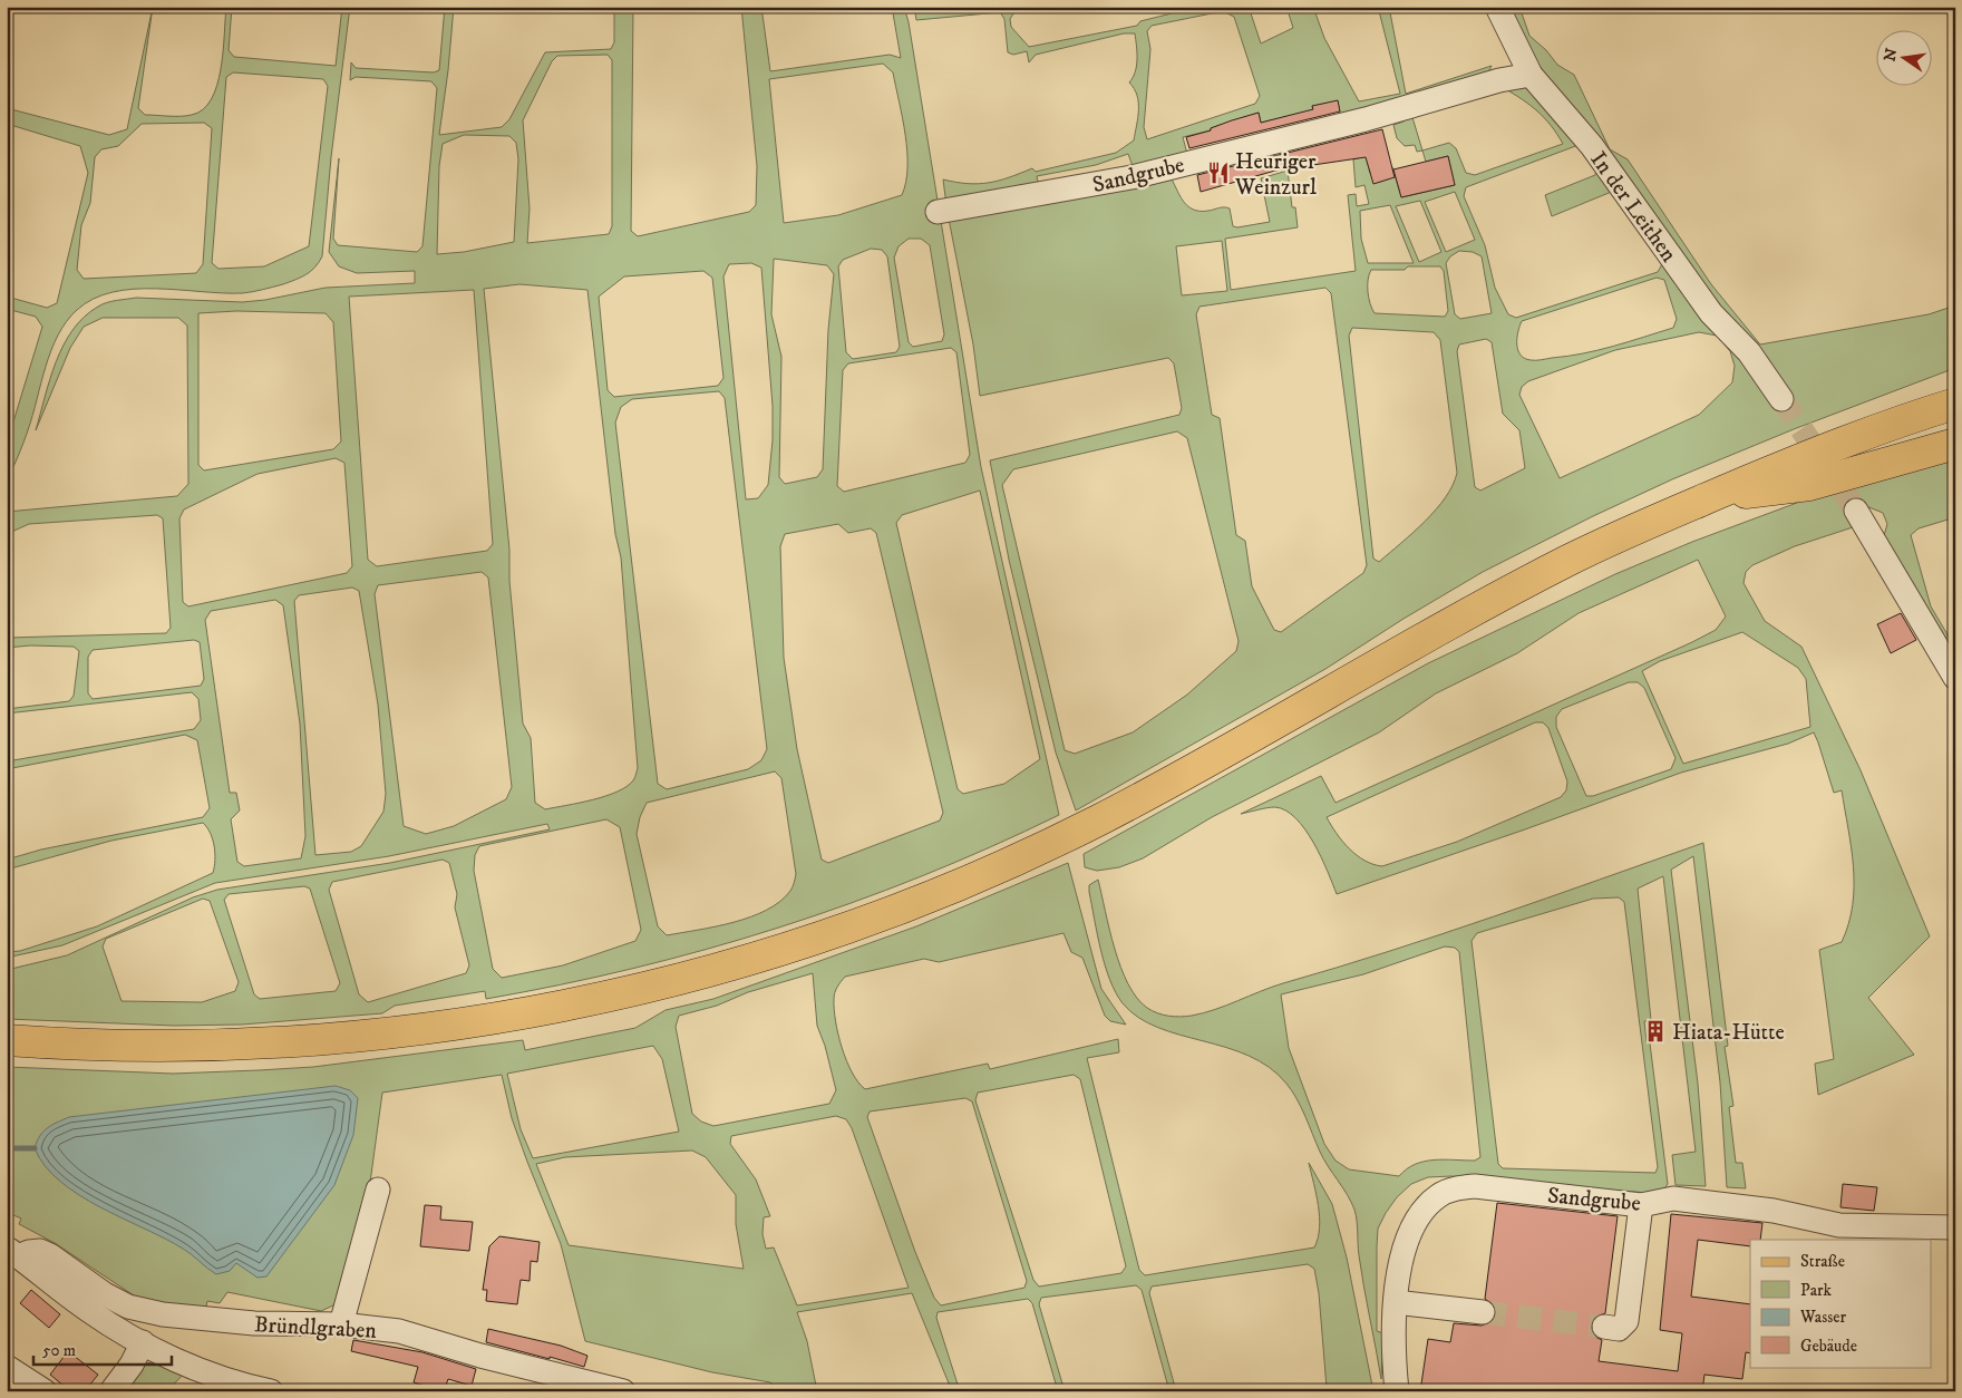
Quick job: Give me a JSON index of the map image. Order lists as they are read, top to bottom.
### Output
{
  "streets": {
    "street": ["Sandgrube", "In der Leithen", "Bründlgraben"]
  },
  "crossings": [
    ["Sandgrube", "In der Leithen"]
  ],
  "places": {
    "restaurant": ["Heuriger Weinzurl"],
    "building": ["Hiata-Hütte"]
  },
  "legend": [
    "Straße",
    "Park",
    "Wasser",
    "Gebäude"
  ],
  "scale_bar": "50 m",
  "north": "left"
}
